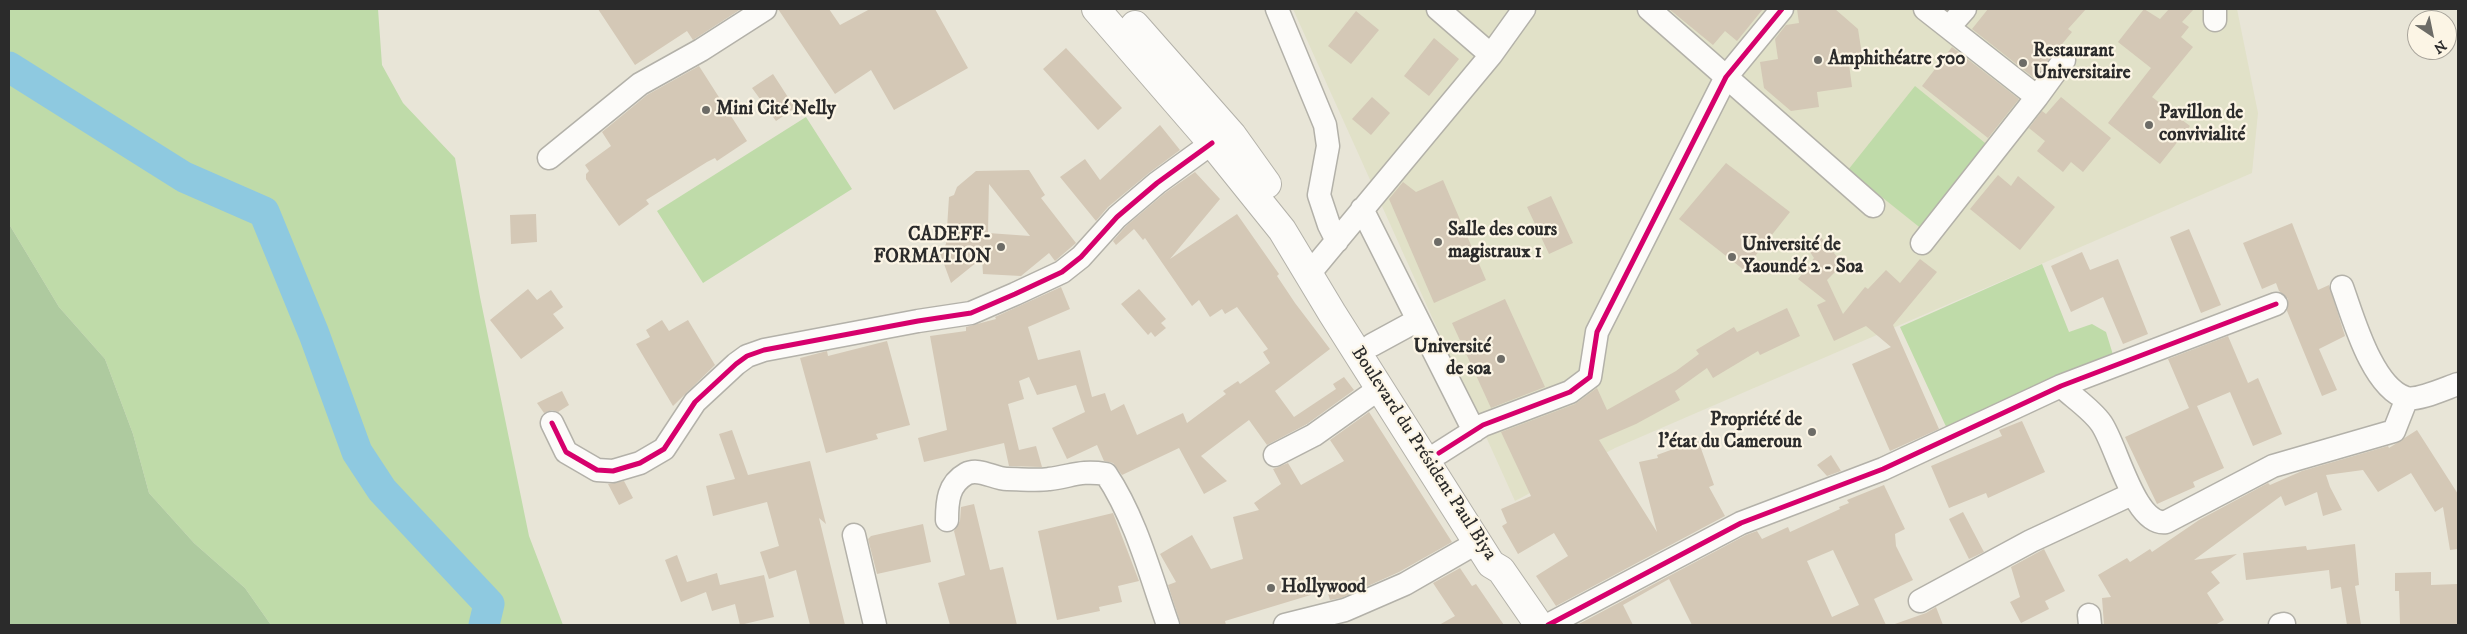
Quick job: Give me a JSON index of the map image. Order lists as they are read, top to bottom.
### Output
{
  "streets": {
    "main road": ["Boulevard du Président Paul Biya"]
  },
  "places": [
    "Amphithéatre 500",
    "Restaurant Universitaire",
    "Mini Cité Nelly",
    "Pavillon de convivialité",
    "Salle des cours magistraux 1",
    "CADEFF- FORMATION",
    "Université de Yaoundé 2 - Soa",
    "Université de soa",
    "Propriété de l'état du Cameroun",
    "Hollywood"
  ],
  "north": "bottom right"
}
